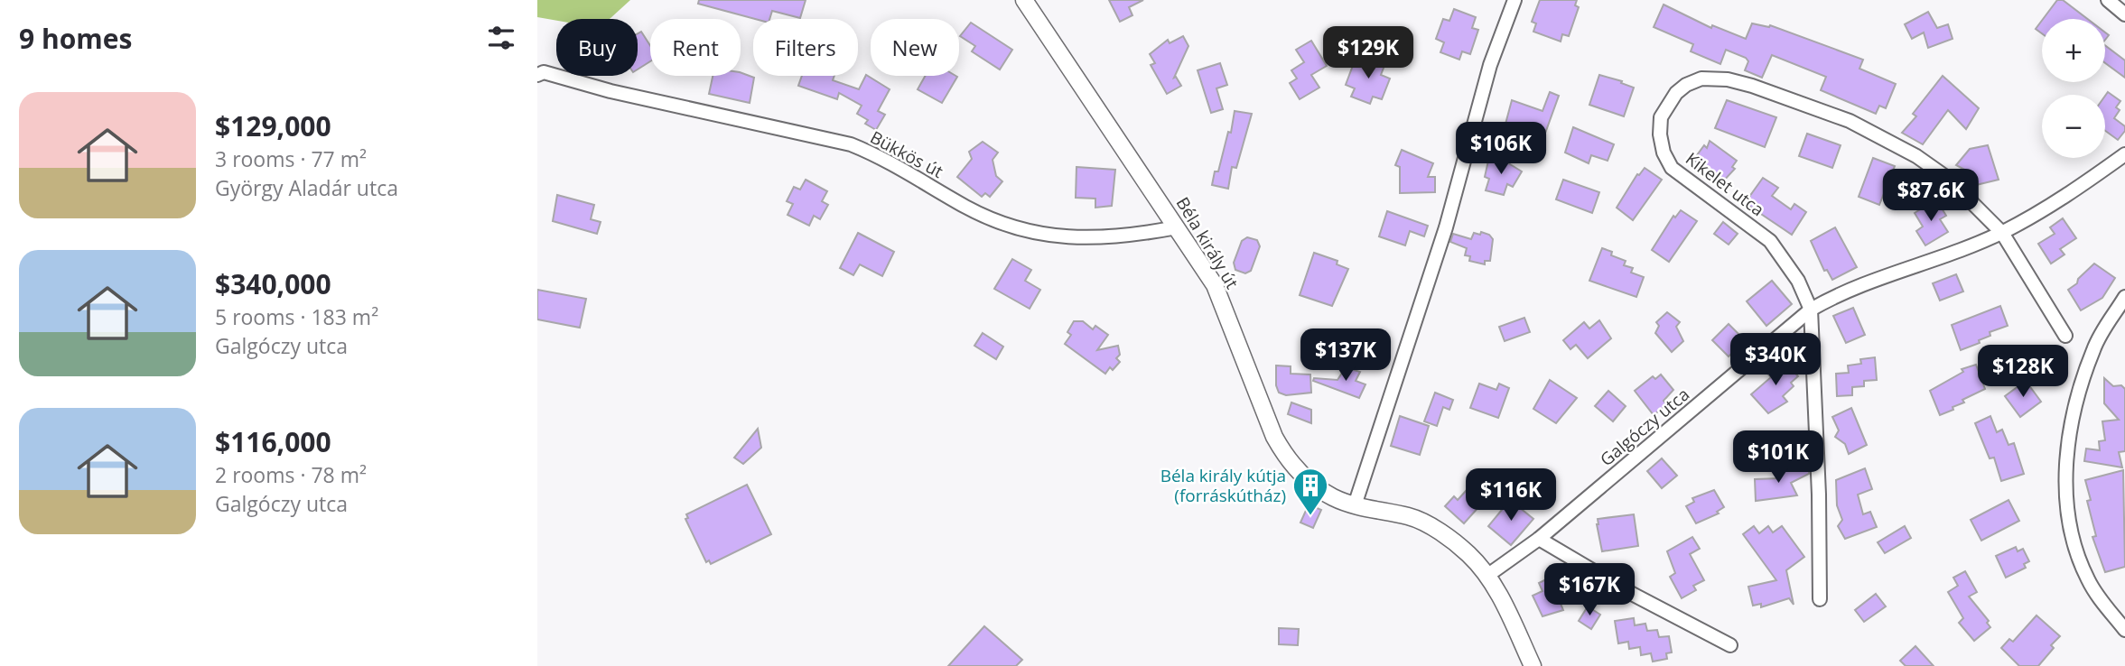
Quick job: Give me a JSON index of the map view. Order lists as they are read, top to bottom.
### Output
{
  "streets": {
    "street": [
      "Bükkös út",
      "Kikelet utca",
      "Béla király út",
      "Galgóczy utca"
    ]
  },
  "crossings": [
    ["Bükkös út", "Béla király út"],
    ["Kikelet utca", "Galgóczy utca"],
    ["Béla király út", "Galgóczy utca"]
  ],
  "places": {
    "building": ["Béla király kútja (forráskútház)"]
  },
  "page": {
    "heading": "9 homes",
    "map_buttons": ["+", "−"],
    "chip": [
      "Buy",
      "Rent",
      "Filters",
      "New"
    ],
    "price": [
      "$129K",
      "$106K",
      "$87.6K",
      "$137K",
      "$340K",
      "$128K",
      "$101K",
      "$116K",
      "$167K"
    ],
    "list": [
      {
        "name": "$129,000",
        "note": "3 rooms · 77 m² · György Aladár utca"
      },
      {
        "name": "$340,000",
        "note": "5 rooms · 183 m² · Galgóczy utca"
      },
      {
        "name": "$116,000",
        "note": "2 rooms · 78 m² · Galgóczy utca"
      }
    ]
  }
}
